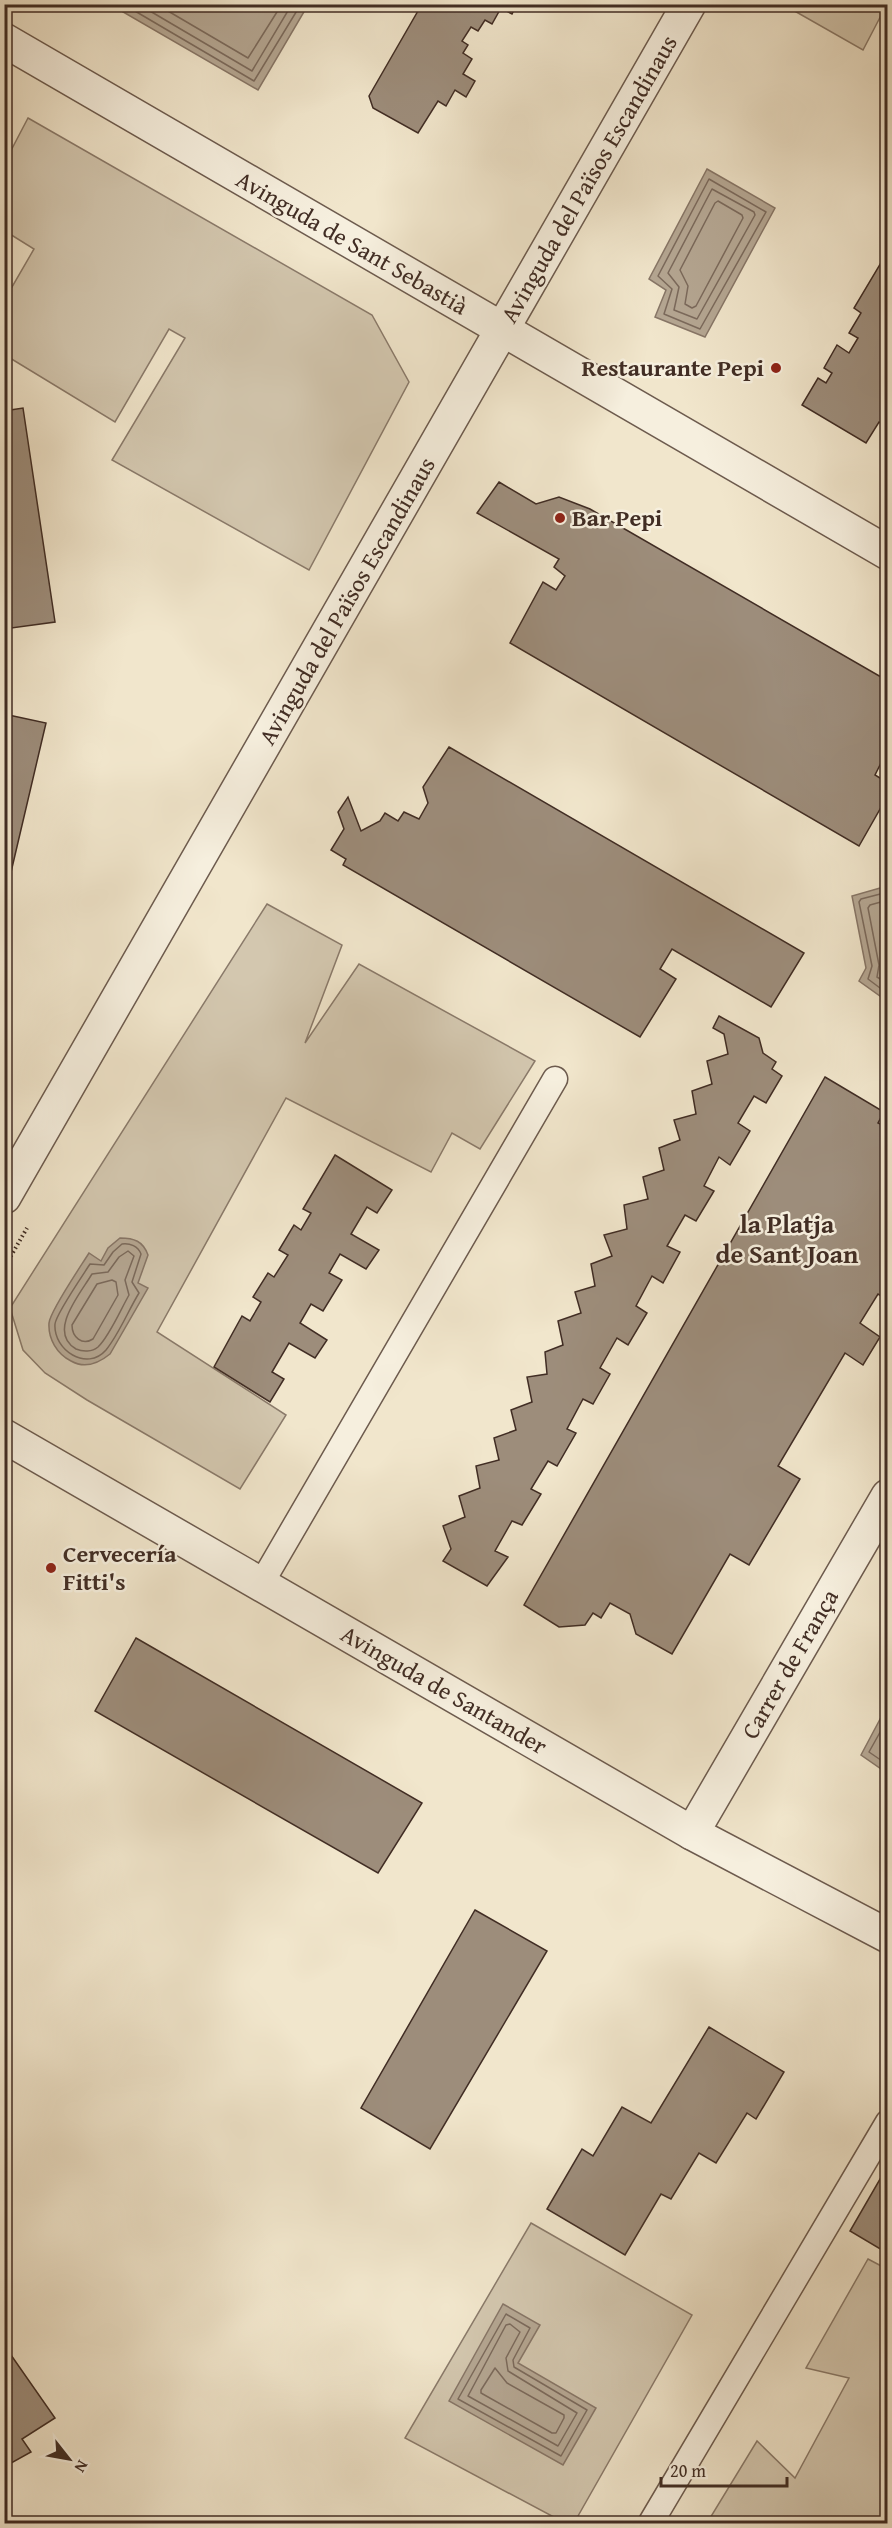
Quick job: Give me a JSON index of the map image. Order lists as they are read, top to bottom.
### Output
{
  "streets": {
    "street": [
      "Avinguda del Països Escandinaus",
      "Avinguda de Sant Sebastià",
      "Carrer de França",
      "Avinguda de Santander"
    ]
  },
  "crossings": [
    ["Avinguda del Països Escandinaus", "Avinguda de Sant Sebastià"],
    ["Carrer de França", "Avinguda de Santander"]
  ],
  "districts": ["la Platja de Sant Joan"],
  "places": ["Restaurante Pepi", "Bar Pepi", "Cervecería Fitti's"],
  "scale_bar": "20 m",
  "north": "bottom right"
}
